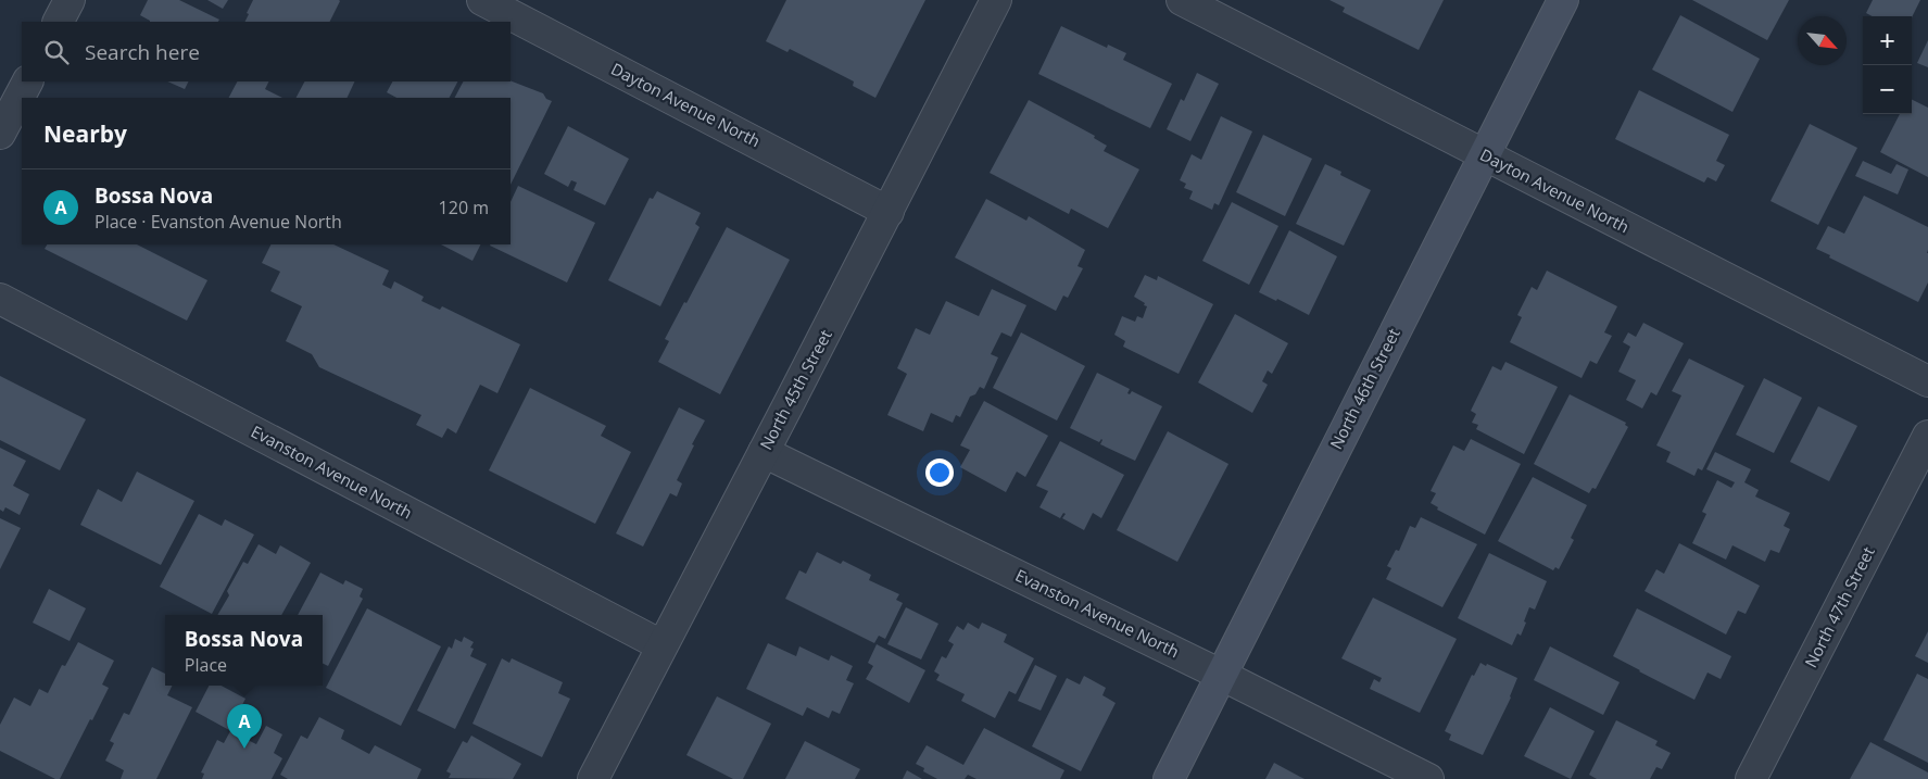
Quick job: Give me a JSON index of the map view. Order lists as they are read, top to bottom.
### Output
{
  "streets": {
    "main road": ["North 46th Street"],
    "street": [
      "Dayton Avenue North",
      "North 45th Street",
      "Evanston Avenue North",
      "North 47th Street"
    ]
  },
  "crossings": [
    ["Dayton Avenue North", "North 46th Street"],
    ["Dayton Avenue North", "North 45th Street"],
    ["North 46th Street", "Evanston Avenue North"],
    ["North 45th Street", "Evanston Avenue North"]
  ],
  "north": "bottom right",
  "page": {
    "map_buttons": ["+", "−"],
    "search": "Search here",
    "heading": "Nearby",
    "list": [
      {
        "mark": "A",
        "name": "Bossa Nova",
        "note": "Place · Evanston Avenue North",
        "value": "120 m"
      }
    ],
    "popup": ["Bossa Nova", "Place"],
    "pins": "A"
  }
}
